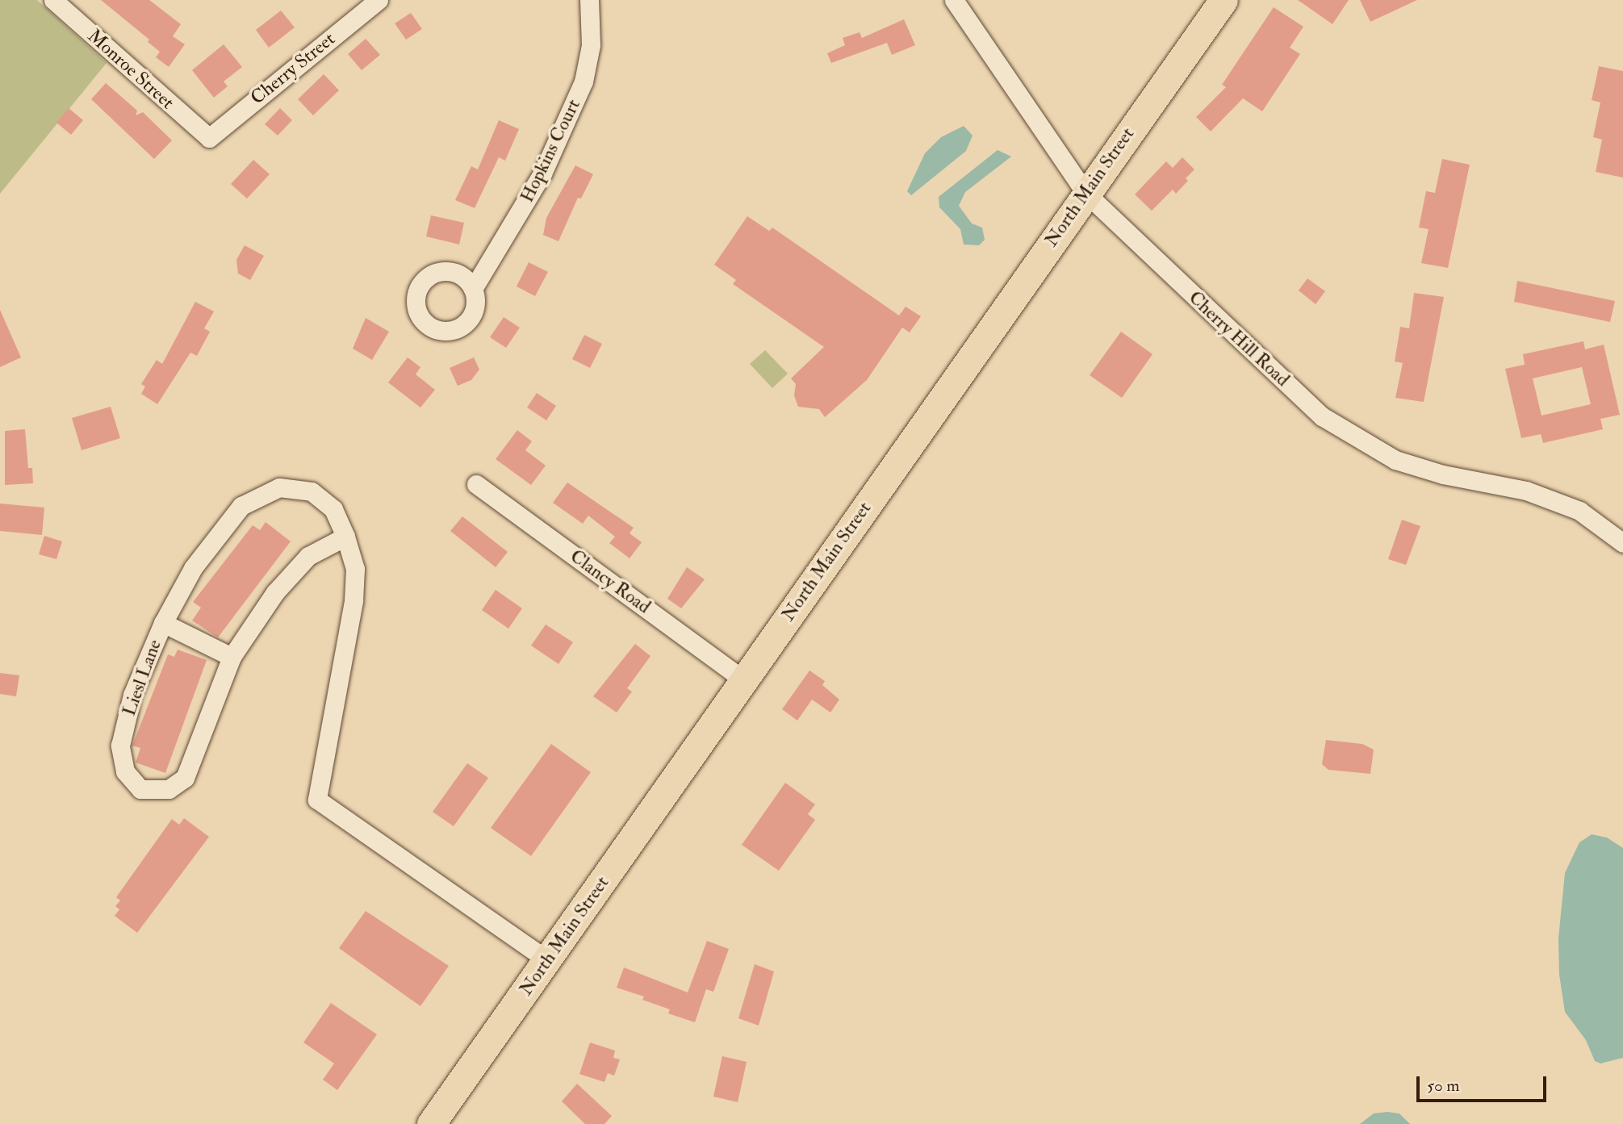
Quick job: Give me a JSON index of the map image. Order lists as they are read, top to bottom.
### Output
{
  "streets": {
    "main road": ["North Main Street"],
    "street": [
      "Cherry Street",
      "Monroe Street",
      "Hopkins Court",
      "Cherry Hill Road",
      "Clancy Road",
      "Liesl Lane"
    ]
  },
  "crossings": [
    ["Cherry Street", "Monroe Street"],
    ["North Main Street", "Cherry Hill Road"],
    ["North Main Street", "Clancy Road"],
    ["North Main Street", "Liesl Lane"]
  ],
  "scale_bar": "50 m"
}
